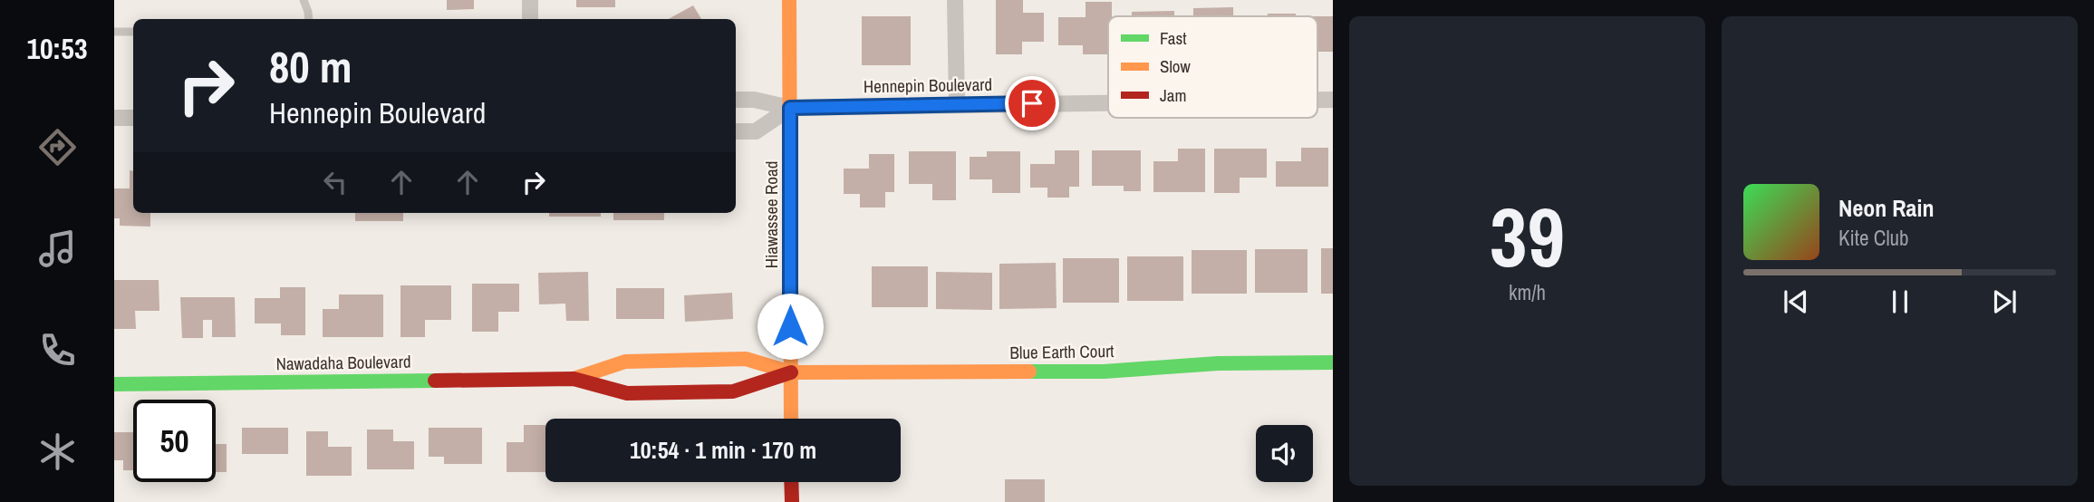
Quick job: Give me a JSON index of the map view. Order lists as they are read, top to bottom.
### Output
{
  "streets": {
    "street": [
      "Hennepin Boulevard",
      "Hiawassee Road",
      "Blue Earth Court",
      "Nawadaha Boulevard"
    ]
  },
  "crossings": [
    ["Hennepin Boulevard", "Hiawassee Road"],
    ["Hiawassee Road", "Blue Earth Court"],
    ["Hiawassee Road", "Nawadaha Boulevard"],
    ["Blue Earth Court", "Nawadaha Boulevard"]
  ],
  "legend": ["Fast", "Slow", "Jam"],
  "page": {
    "tabs": "10:53",
    "tile": ["39", "km/h"],
    "turn": ["80 m", "Hennepin Boulevard"],
    "song": ["Neon Rain", "Kite Club"],
    "limit": "50",
    "trip": "10:54 · 1 min · 170 m"
  }
}
